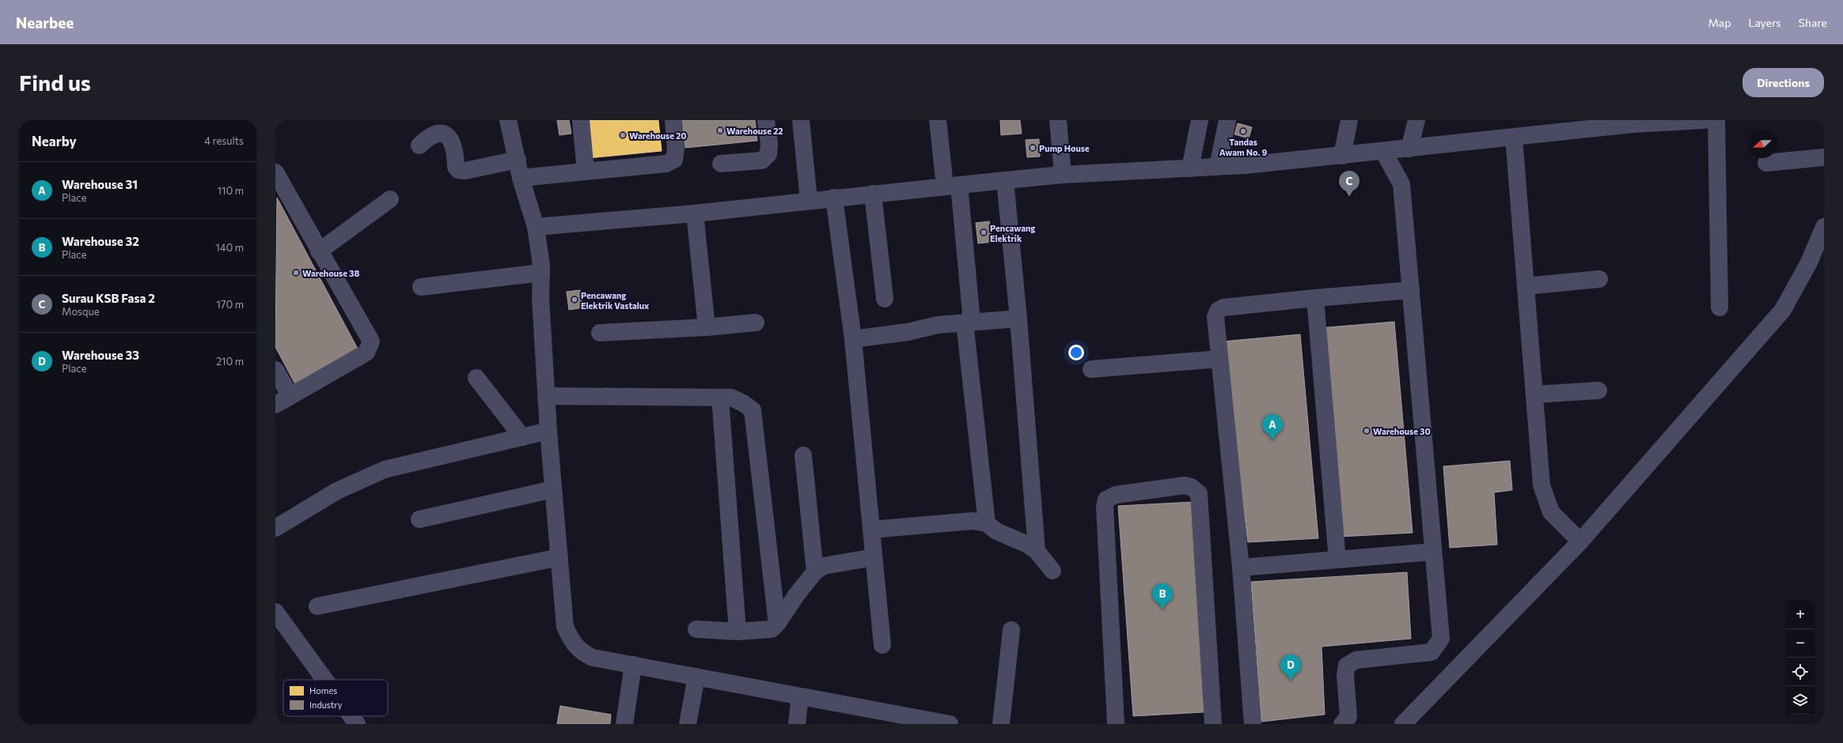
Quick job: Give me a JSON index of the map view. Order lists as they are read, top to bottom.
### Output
{
  "places": [
    "Warehouse 22",
    "Tandas Awam No. 9",
    "Warehouse 20",
    "Pump House",
    "Pencawang Elektrik",
    "Warehouse 38",
    "Pencawang Elektrik Vastalux",
    "Warehouse 30"
  ],
  "legend": ["Homes", "Industry"],
  "north": "left",
  "page": {
    "header": "Nearbee",
    "nav": ["Map", "Layers", "Share"],
    "buttons": "Directions",
    "title": "Find us",
    "heading": ["Nearby", "4 results"],
    "list": [
      {
        "mark": "A",
        "name": "Warehouse 31",
        "note": "Place",
        "value": "110 m"
      },
      {
        "mark": "B",
        "name": "Warehouse 32",
        "note": "Place",
        "value": "140 m"
      },
      {
        "mark": "C",
        "name": "Surau KSB Fasa 2",
        "note": "Mosque",
        "value": "170 m"
      },
      {
        "mark": "D",
        "name": "Warehouse 33",
        "note": "Place",
        "value": "210 m"
      }
    ],
    "pins": [
      "C",
      "A",
      "B",
      "D"
    ],
    "map_buttons": ["+", "−"]
  }
}
